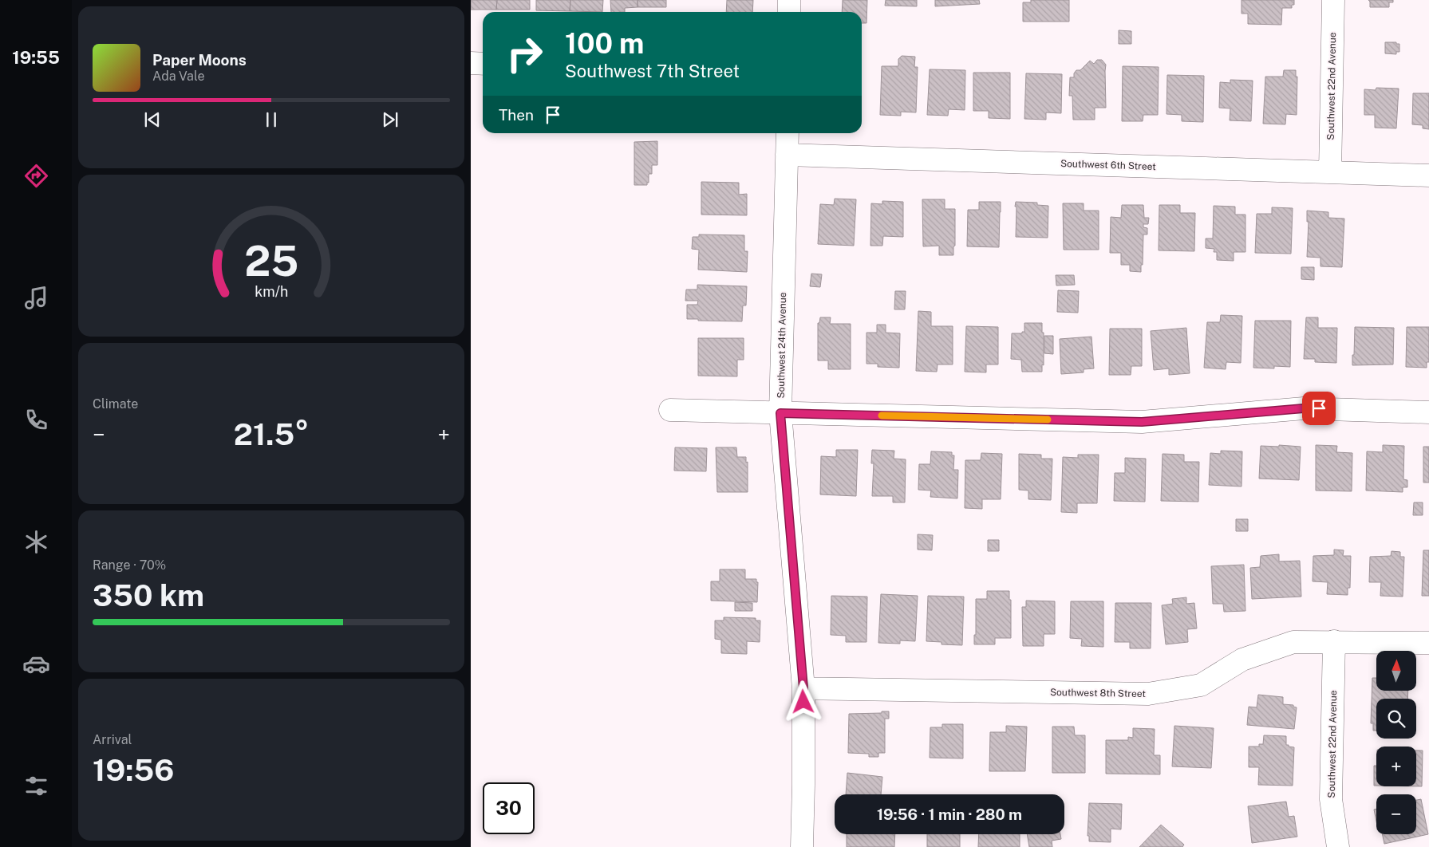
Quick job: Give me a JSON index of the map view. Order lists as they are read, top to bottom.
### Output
{
  "streets": {
    "street": [
      "Southwest 22nd Avenue",
      "Southwest 6th Street",
      "Southwest 24th Avenue",
      "Southwest 8th Street"
    ]
  },
  "crossings": [
    ["Southwest 22nd Avenue", "Southwest 6th Street"],
    ["Southwest 22nd Avenue", "Southwest 8th Street"],
    ["Southwest 6th Street", "Southwest 24th Avenue"],
    ["Southwest 24th Avenue", "Southwest 8th Street"]
  ],
  "north": "top",
  "page": {
    "tabs": "19:55",
    "turn": ["100 m", "Southwest 7th Street"],
    "song": ["Paper Moons", "Ada Vale"],
    "then": "Then",
    "tile": [
      "Climate",
      ["Range · 70%", "350 km"],
      ["Arrival", "19:56"]
    ],
    "heat": ["−", "21.5°", "+"],
    "map_buttons": ["+", "−"],
    "limit": "30",
    "trip": "19:56 · 1 min · 280 m",
    "gauge": ["25", "km/h"]
  }
}
